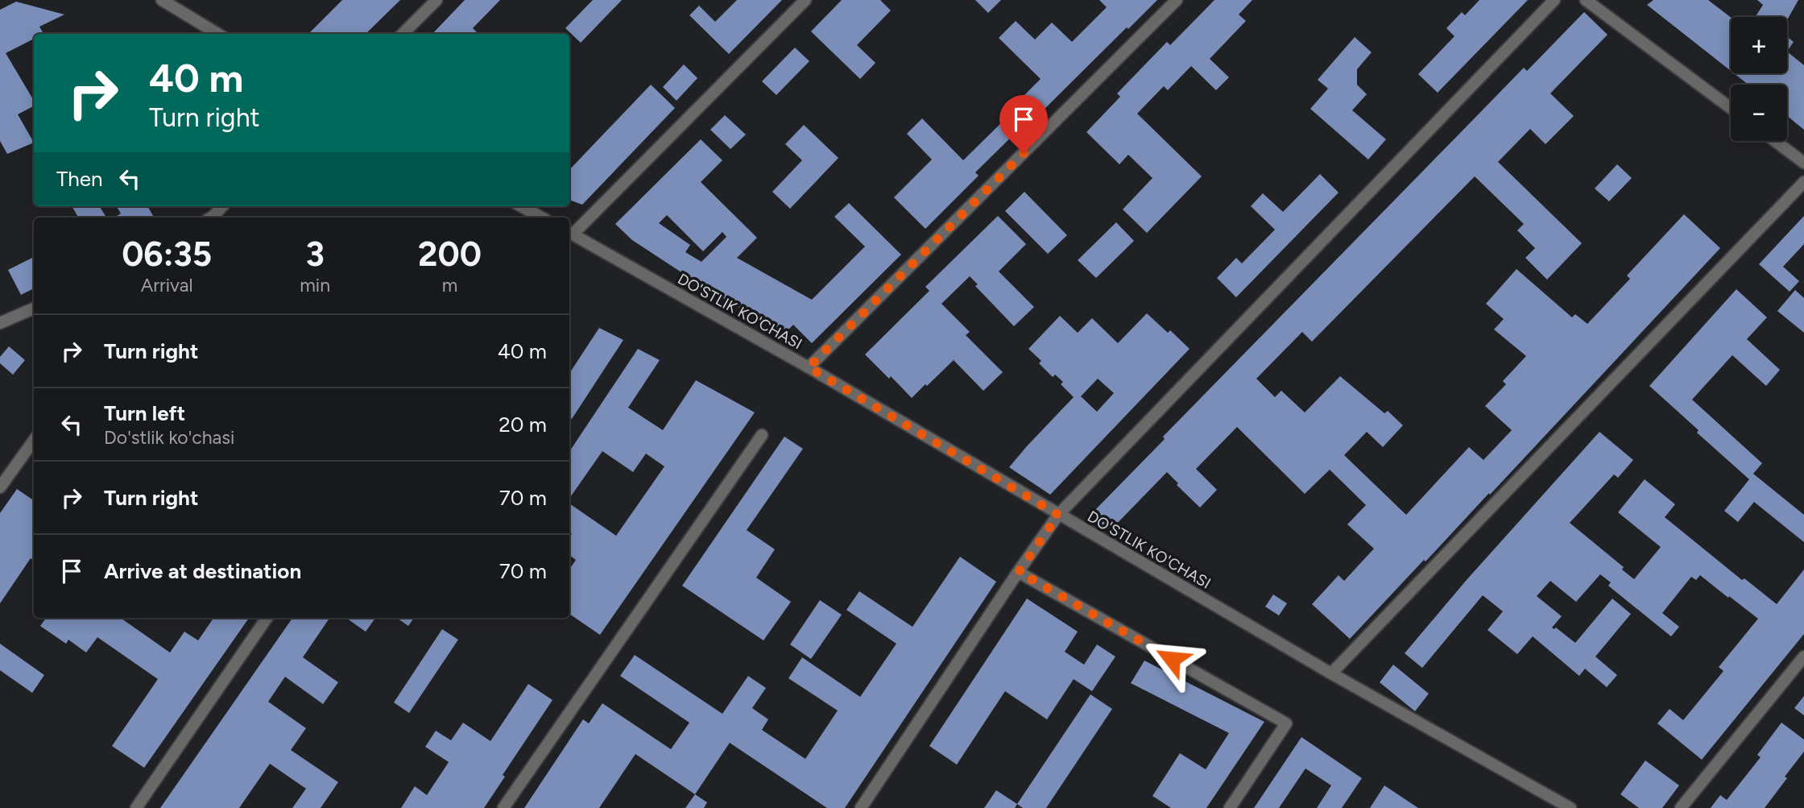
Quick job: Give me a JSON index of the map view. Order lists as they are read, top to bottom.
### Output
{
  "streets": {
    "street": ["DO'STLIK KO'CHASI"]
  },
  "page": {
    "map_buttons": ["+", "−"],
    "turn": ["40 m", "Turn right"],
    "then": "Then",
    "eta": [
      "06:35",
      "Arrival",
      "3",
      "min",
      "200",
      "m"
    ],
    "list": [
      {
        "name": "Turn right",
        "value": "40 m"
      },
      {
        "name": "Turn left",
        "note": "Do'stlik ko'chasi",
        "value": "20 m"
      },
      {
        "name": "Turn right",
        "value": "70 m"
      },
      {
        "name": "Arrive at destination",
        "value": "70 m"
      }
    ]
  }
}
